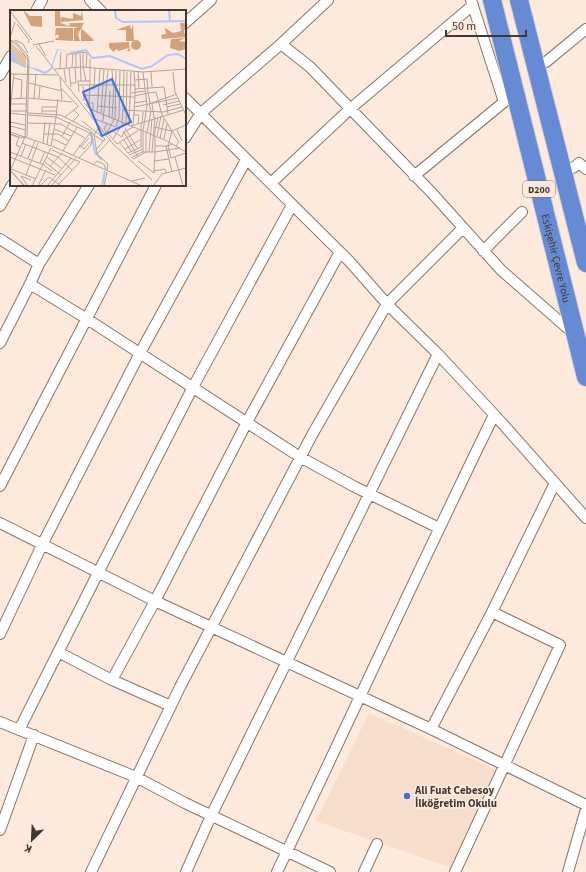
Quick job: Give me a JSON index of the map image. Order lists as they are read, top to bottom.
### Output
{
  "streets": {
    "highway": ["D200", "Eskişehir Çevre Yolu"]
  },
  "places": ["Ali Fuat Cebesoy İlköğretim Okulu"],
  "scale_bar": "50 m",
  "north": "bottom left"
}
